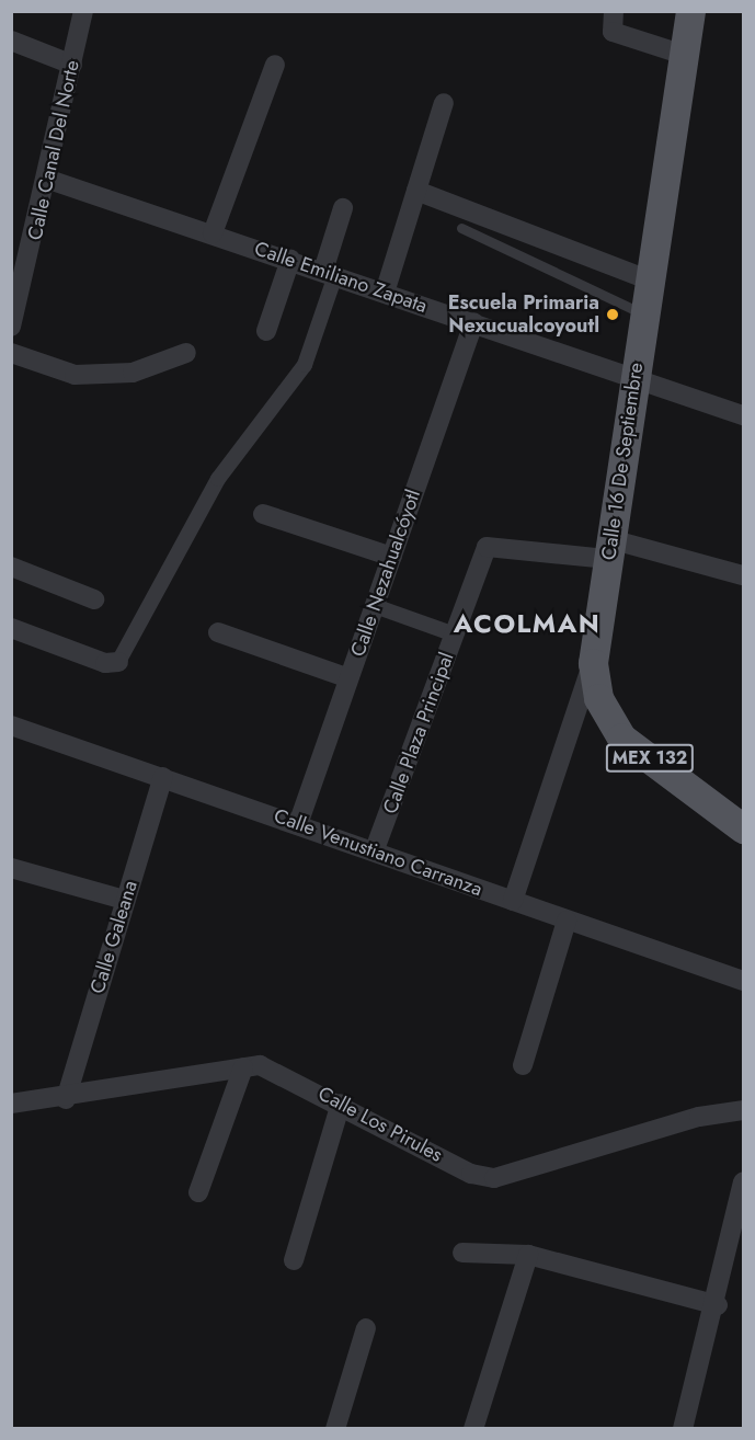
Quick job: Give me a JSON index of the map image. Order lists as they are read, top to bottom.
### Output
{
  "streets": {
    "main road": ["Calle 16 De Septiembre", "MEX 132"],
    "street": [
      "Calle Canal Del Norte",
      "Calle Emiliano Zapata",
      "Calle Nezahualcóyotl",
      "Calle Plaza Principal",
      "Calle Venustiano Carranza",
      "Calle Galeana",
      "Calle Los Pirules"
    ]
  },
  "crossings": [
    ["Calle Canal Del Norte", "Calle Emiliano Zapata"],
    ["Calle Emiliano Zapata", "Calle 16 De Septiembre"],
    ["Calle Emiliano Zapata", "Calle Nezahualcóyotl"],
    ["Calle 16 De Septiembre", "Calle Plaza Principal"],
    ["Calle 16 De Septiembre", "MEX 132"],
    ["Calle 16 De Septiembre", "Calle Venustiano Carranza"],
    ["Calle Nezahualcóyotl", "Calle Venustiano Carranza"],
    ["Calle Plaza Principal", "Calle Venustiano Carranza"],
    ["Calle Venustiano Carranza", "Calle Galeana"],
    ["Calle Galeana", "Calle Los Pirules"]
  ],
  "districts": ["ACOLMAN"],
  "places": ["Escuela Primaria Nexucualcoyoutl"]
}
